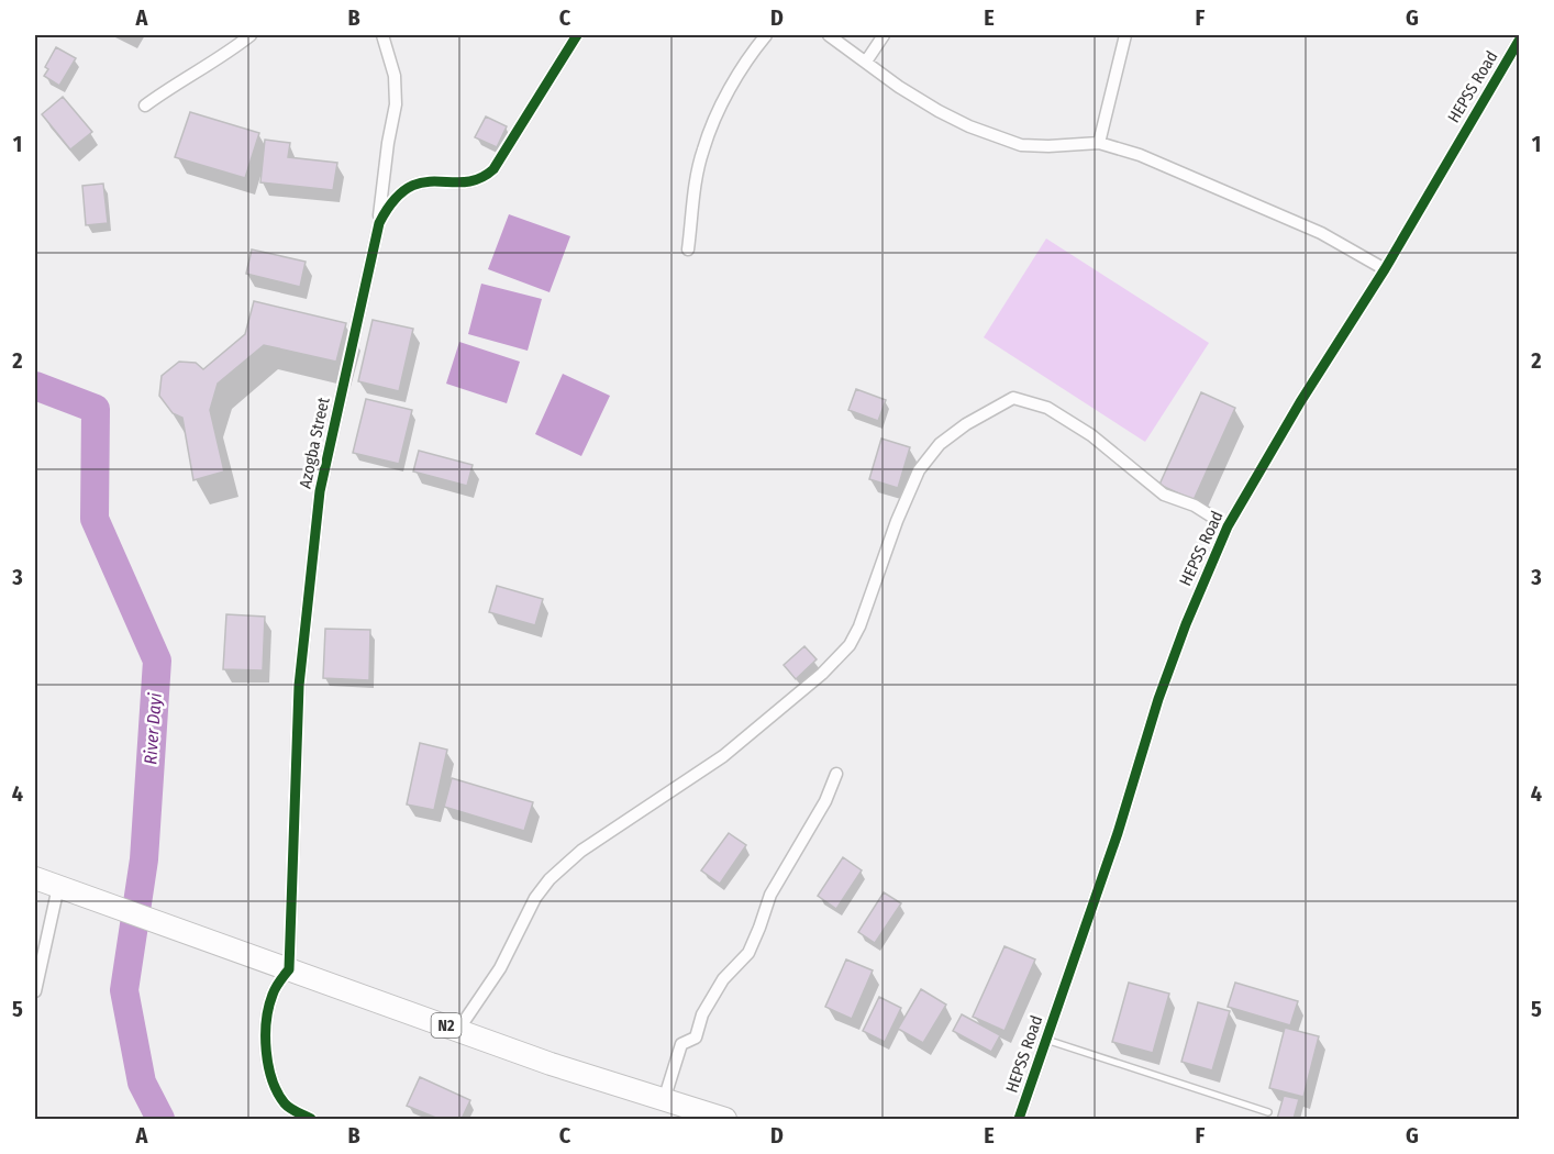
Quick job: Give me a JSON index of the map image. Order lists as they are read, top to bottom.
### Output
{
  "streets": {
    "highway": ["N2"],
    "street": ["HEPSS Road", "Azogba Street"]
  },
  "crossings": [
    ["Azogba Street", "N2"]
  ],
  "water": ["River Dayi"],
  "grid": {
    "columns": [
      "A",
      "B",
      "C",
      "D",
      "E",
      "F",
      "G"
    ],
    "rows": [
      "1",
      "2",
      "3",
      "4",
      "5"
    ]
  }
}
